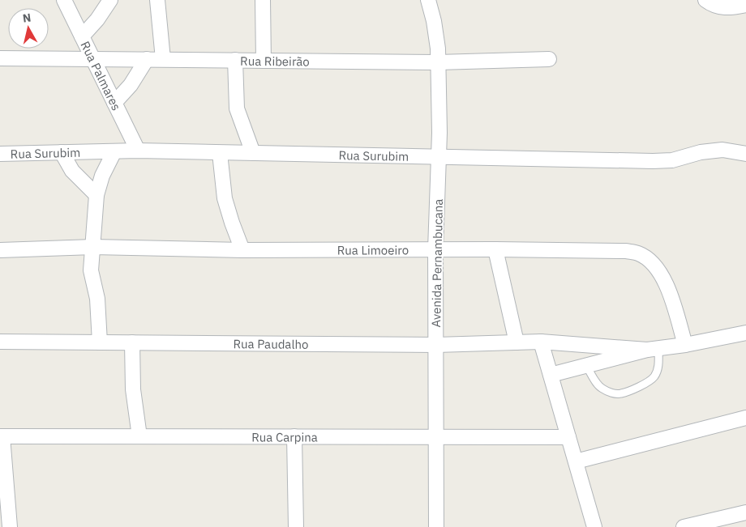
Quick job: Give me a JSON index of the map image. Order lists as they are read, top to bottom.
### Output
{
  "streets": {
    "street": [
      "Rua Ribeirão",
      "Rua Palmares",
      "Rua Surubim",
      "Rua Limoeiro",
      "Avenida Pernambucana",
      "Rua Paudalho",
      "Rua Carpina"
    ]
  },
  "crossings": [
    ["Rua Ribeirão", "Rua Palmares"],
    ["Rua Ribeirão", "Avenida Pernambucana"],
    ["Rua Palmares", "Rua Surubim"],
    ["Rua Surubim", "Avenida Pernambucana"],
    ["Rua Limoeiro", "Avenida Pernambucana"],
    ["Avenida Pernambucana", "Rua Paudalho"],
    ["Avenida Pernambucana", "Rua Carpina"]
  ],
  "north": "top"
}
